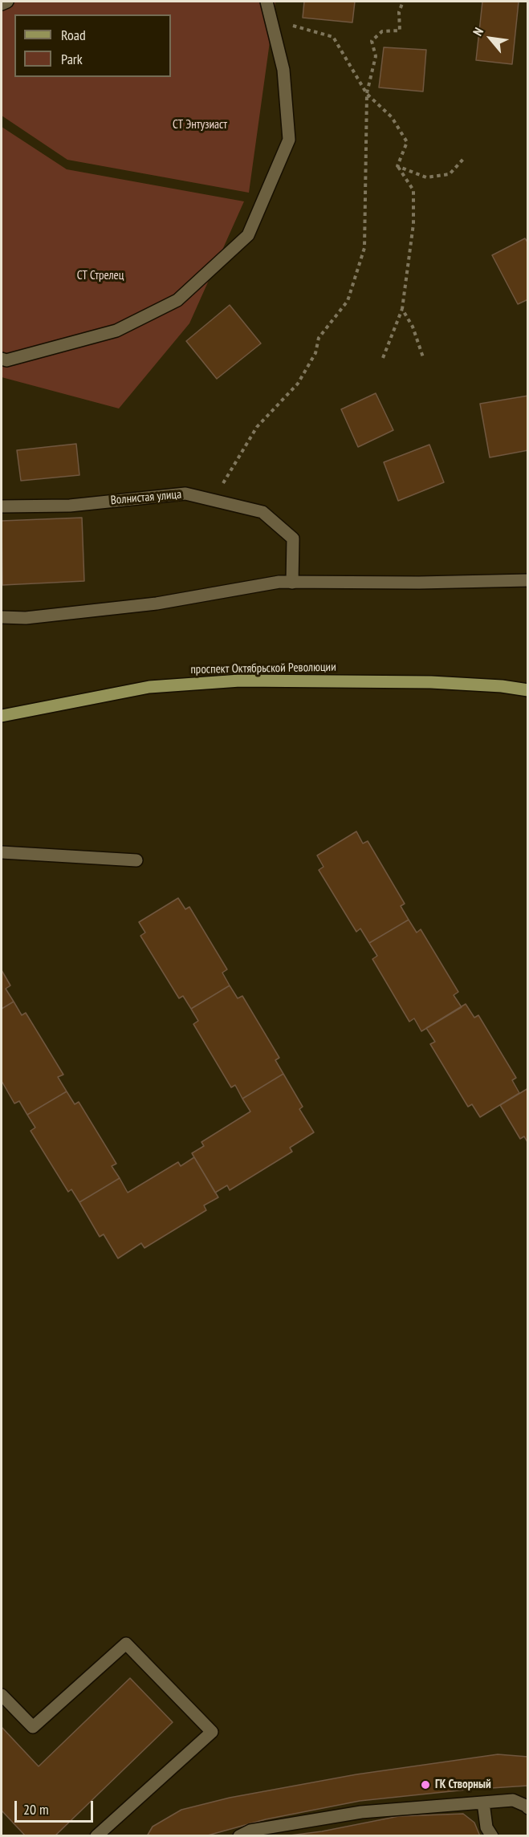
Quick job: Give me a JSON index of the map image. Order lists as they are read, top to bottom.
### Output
{
  "streets": {
    "main road": ["проспект Октябрьской Революции"],
    "street": ["Волнистая улица"]
  },
  "parks": ["СТ Энтузиаст", "СТ Стрелец"],
  "places": ["ГК Створный"],
  "legend": ["Road", "Park"],
  "scale_bar": "20 m",
  "north": "top left"
}
